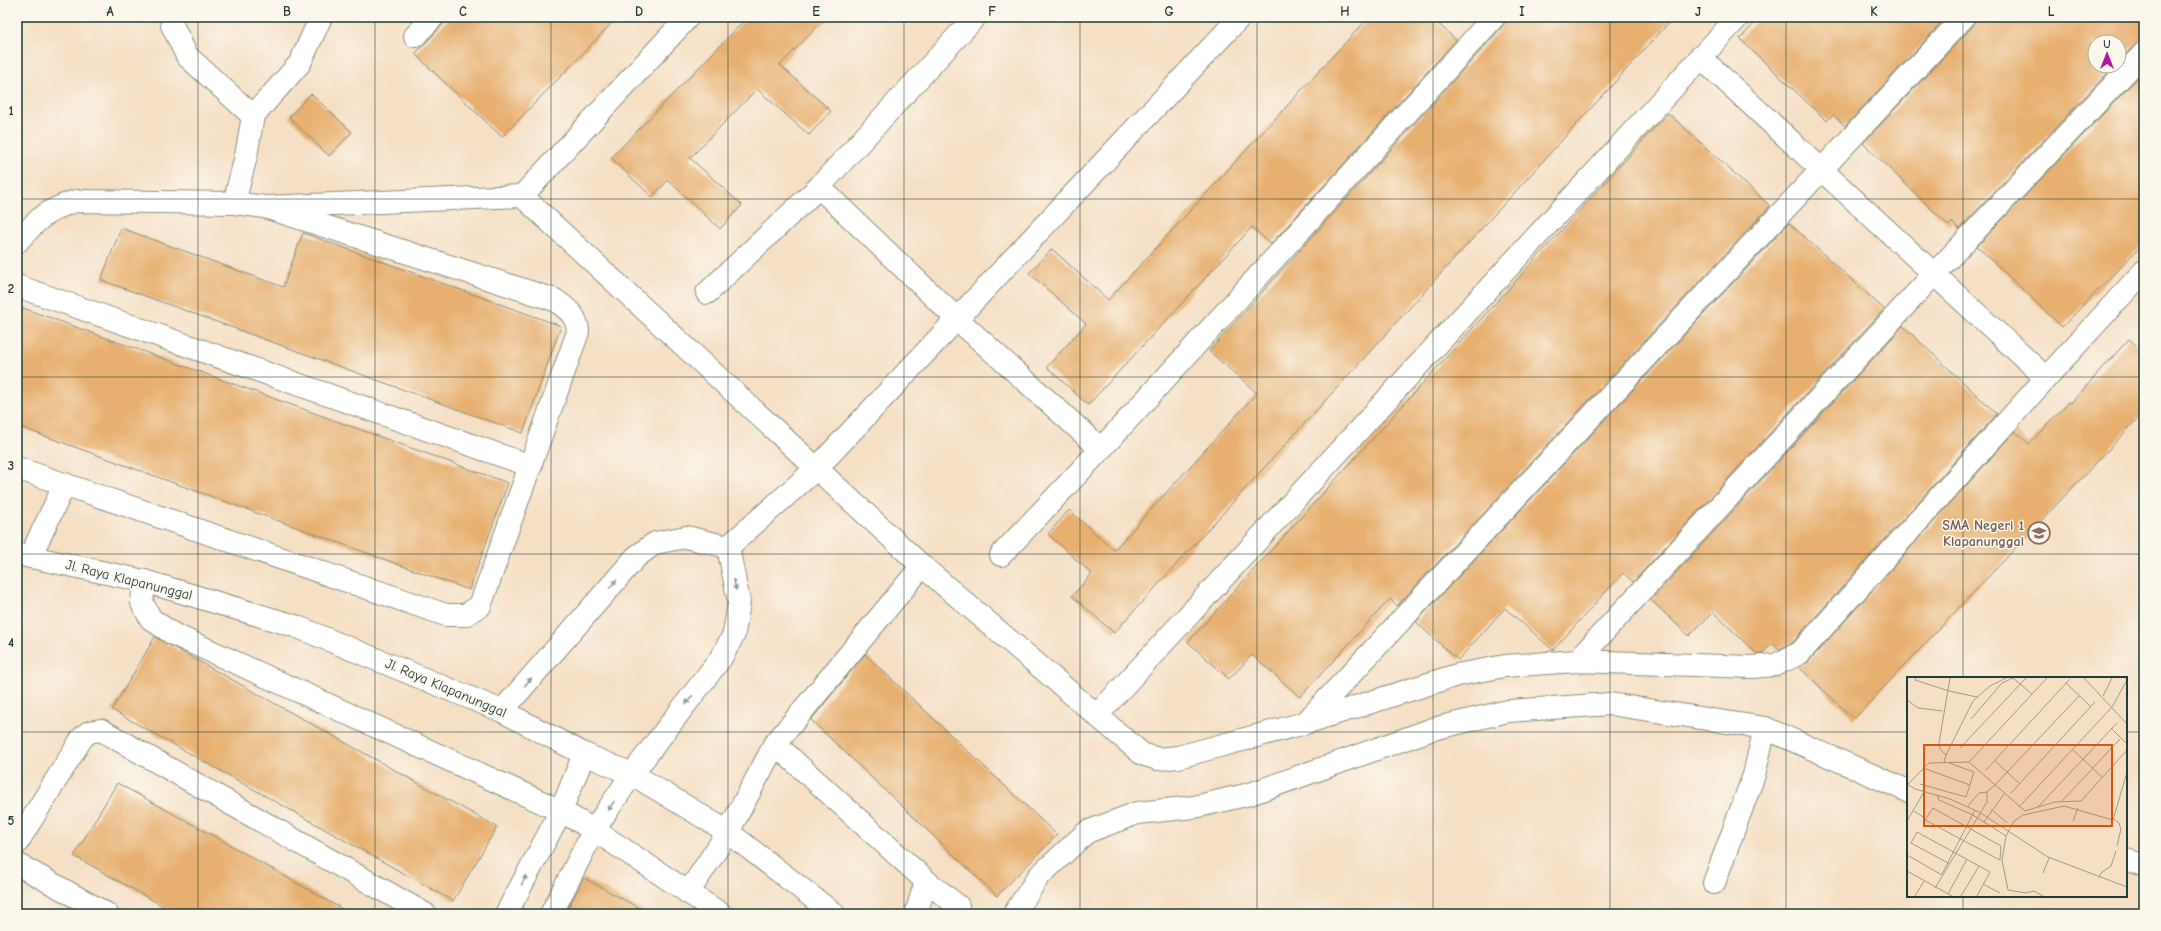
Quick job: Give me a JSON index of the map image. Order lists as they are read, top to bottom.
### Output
{
  "streets": {
    "street": ["Jl. Raya Klapanunggal"]
  },
  "places": {
    "school or university": ["SMA Negeri 1 Klapanunggal"]
  },
  "north": "top",
  "grid": {
    "columns": [
      "A",
      "B",
      "C",
      "D",
      "E",
      "F",
      "G",
      "H",
      "I",
      "J",
      "K",
      "L"
    ],
    "rows": [
      "1",
      "2",
      "3",
      "4",
      "5"
    ]
  }
}
